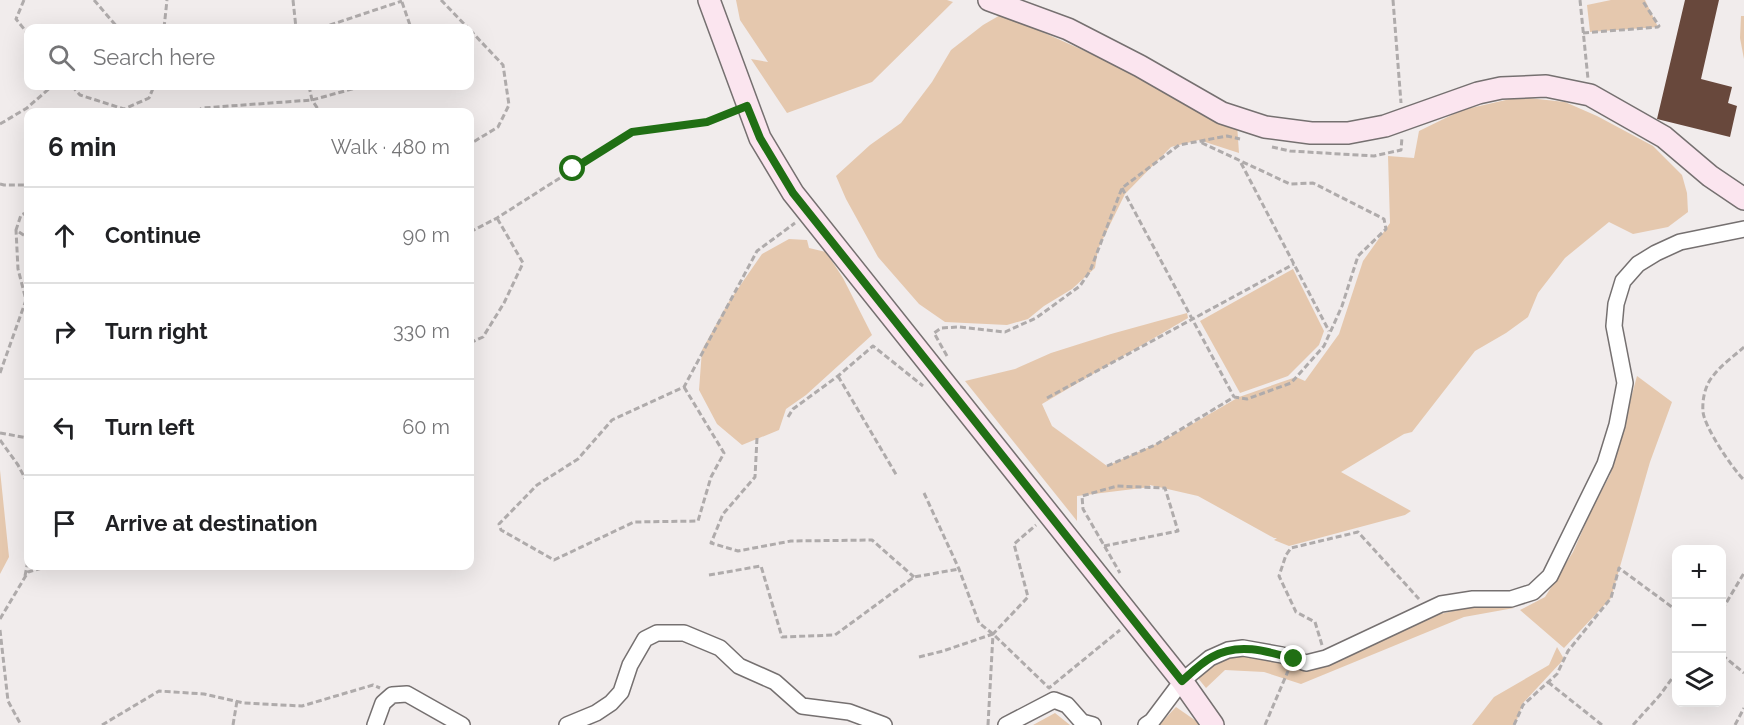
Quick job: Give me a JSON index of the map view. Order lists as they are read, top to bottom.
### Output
{
  "page": {
    "search": "Search here",
    "heading": ["6 min", "Walk · 480 m"],
    "list": [
      ["Continue", "90 m"],
      ["Turn right", "330 m"],
      ["Turn left", "60 m"],
      "Arrive at destination"
    ],
    "map_buttons": ["+", "−"]
  }
}
